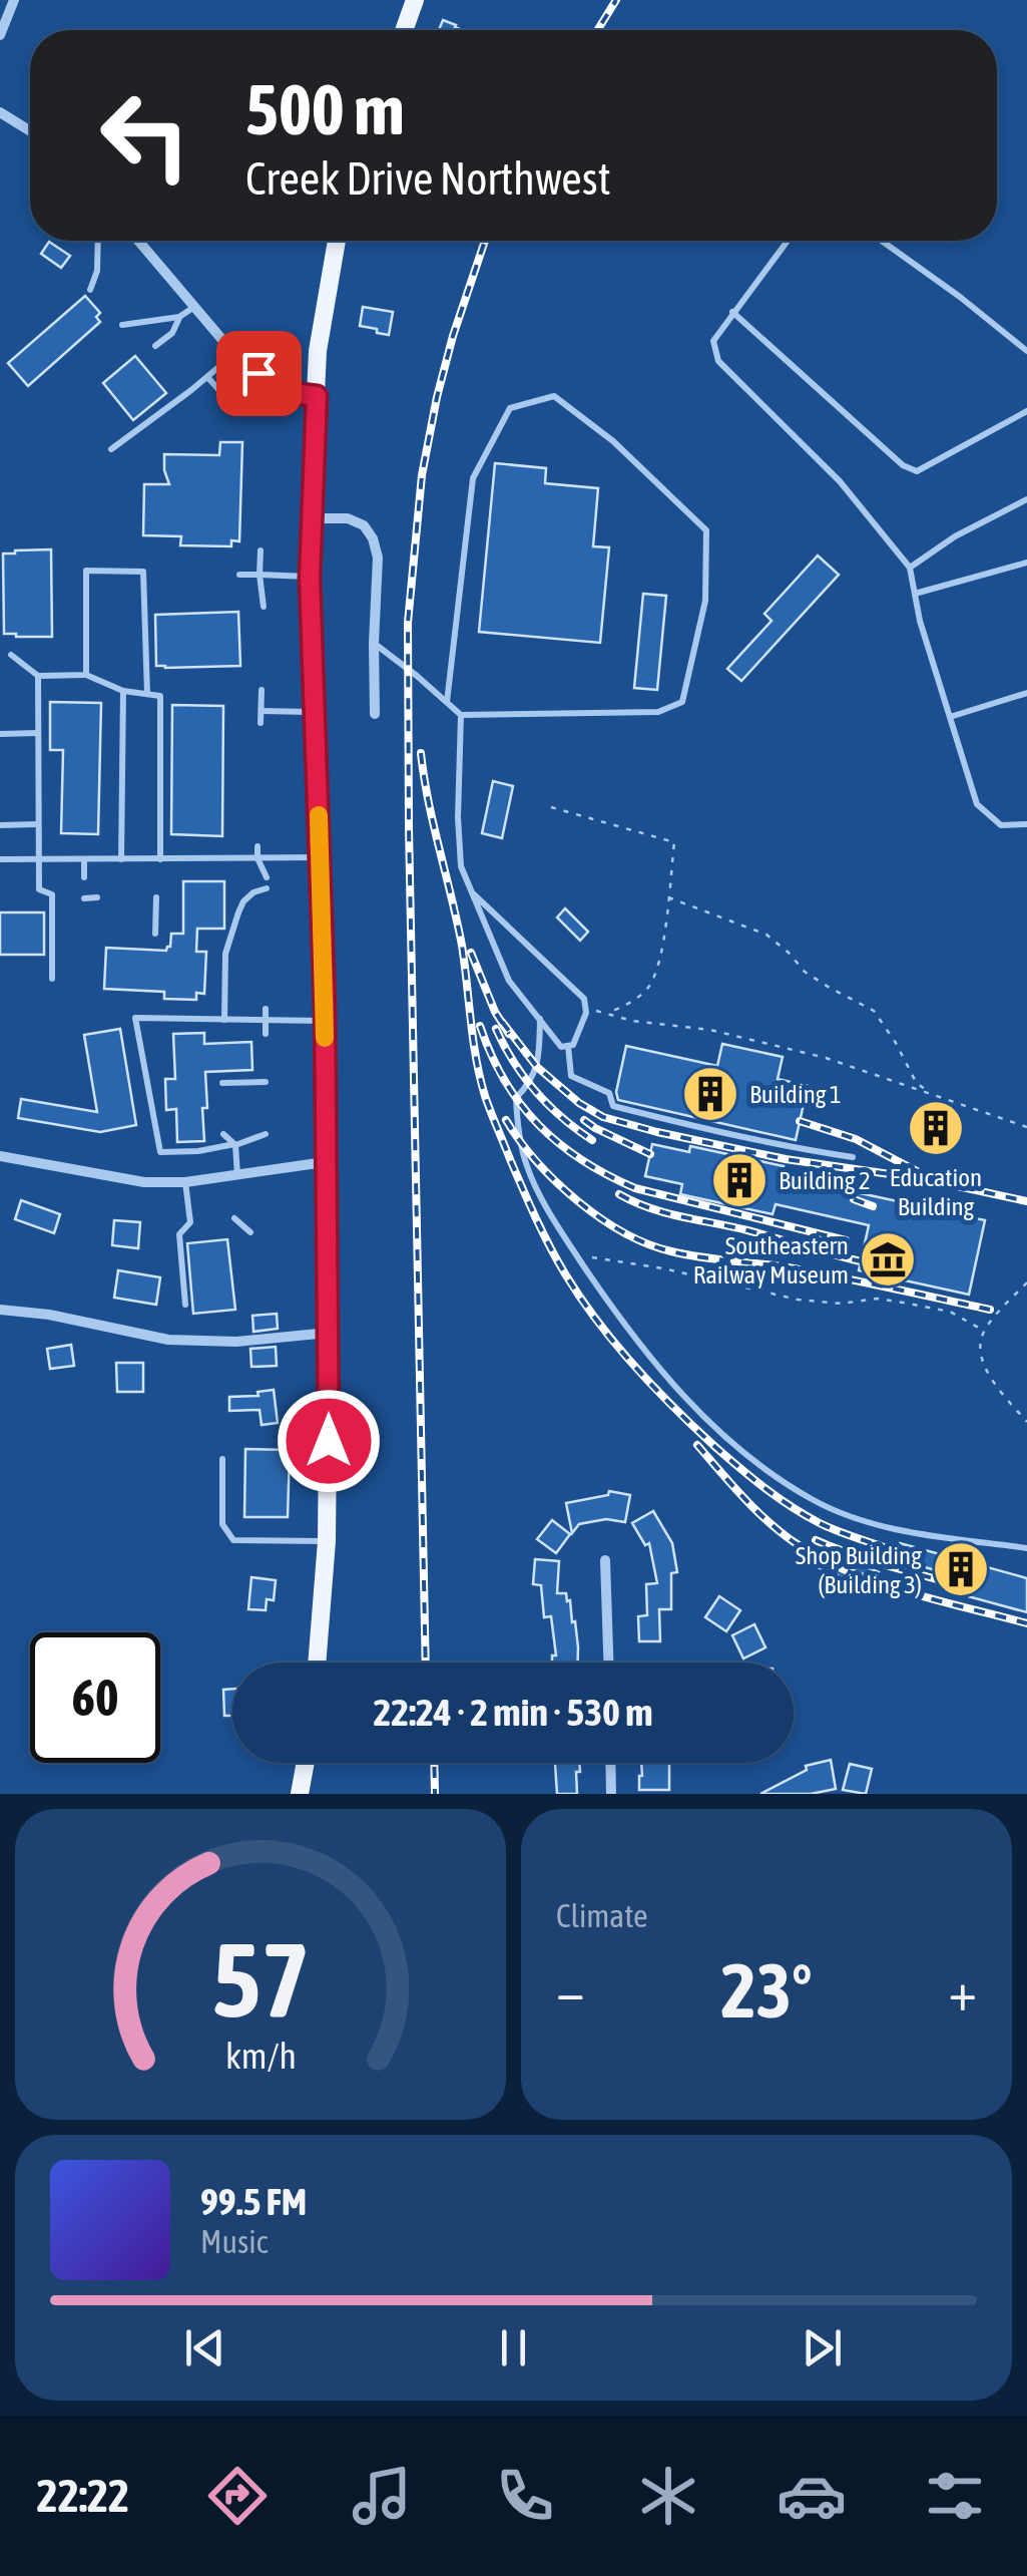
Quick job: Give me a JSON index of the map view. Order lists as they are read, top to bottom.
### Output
{
  "places": {
    "building": [
      "Building 1",
      "Education Building",
      "Building 2",
      "Shop Building (Building 3)"
    ],
    "museum": ["Southeastern Railway Museum"]
  },
  "page": {
    "turn": ["500 m", "Creek Drive Northwest"],
    "limit": "60",
    "trip": "22:24 · 2 min · 530 m",
    "tile": "Climate",
    "heat": ["−", "23°", "+"],
    "song": ["99.5 FM", "Music"],
    "tabs": "22:22",
    "gauge": ["57", "km/h"]
  }
}
